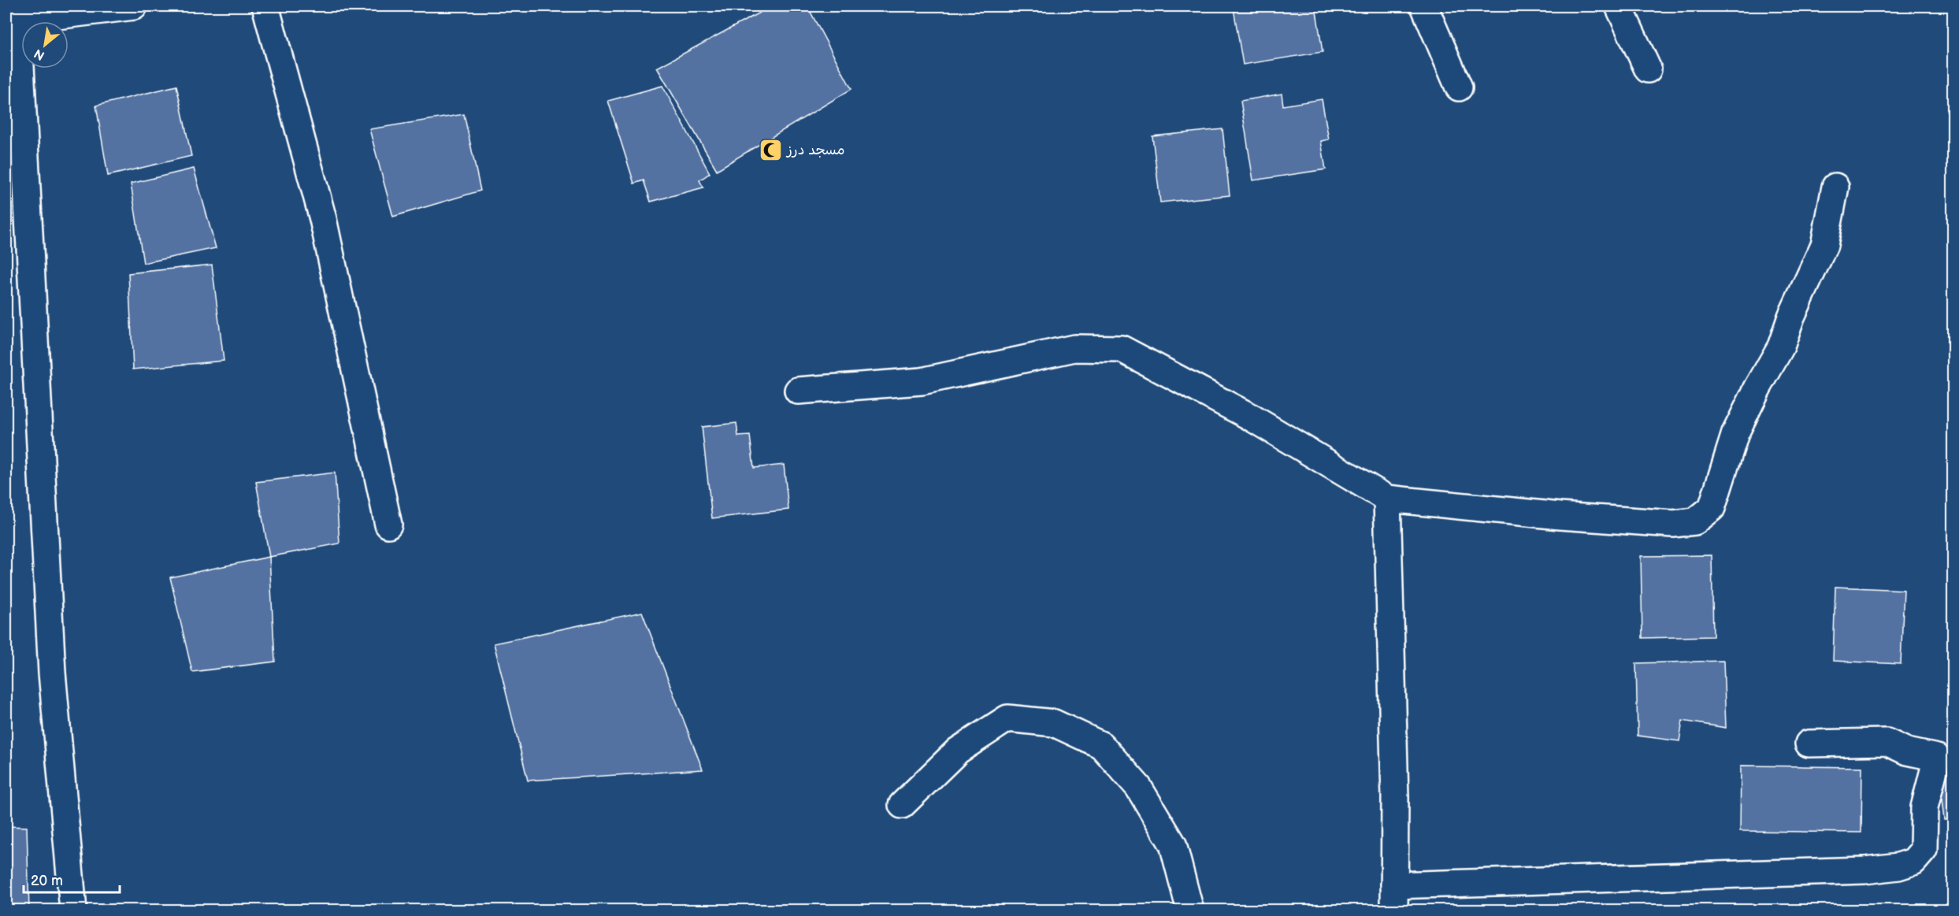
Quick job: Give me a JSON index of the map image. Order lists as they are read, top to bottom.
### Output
{
  "places": {
    "mosque": ["مسجد درز"]
  },
  "scale_bar": "20 m",
  "north": "bottom left"
}
